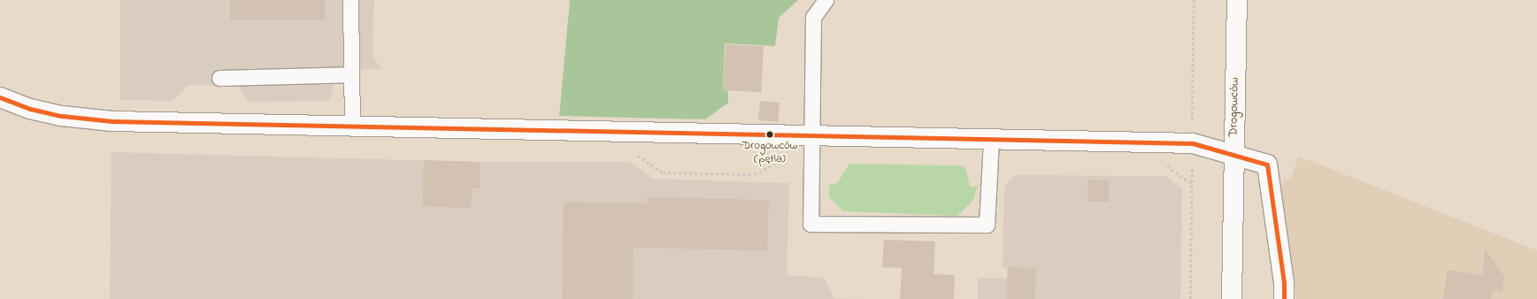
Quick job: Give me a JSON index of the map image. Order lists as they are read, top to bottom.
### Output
{
  "streets": {
    "street": ["Drogowców"]
  },
  "places": ["Drogowców (pętla)"]
}
